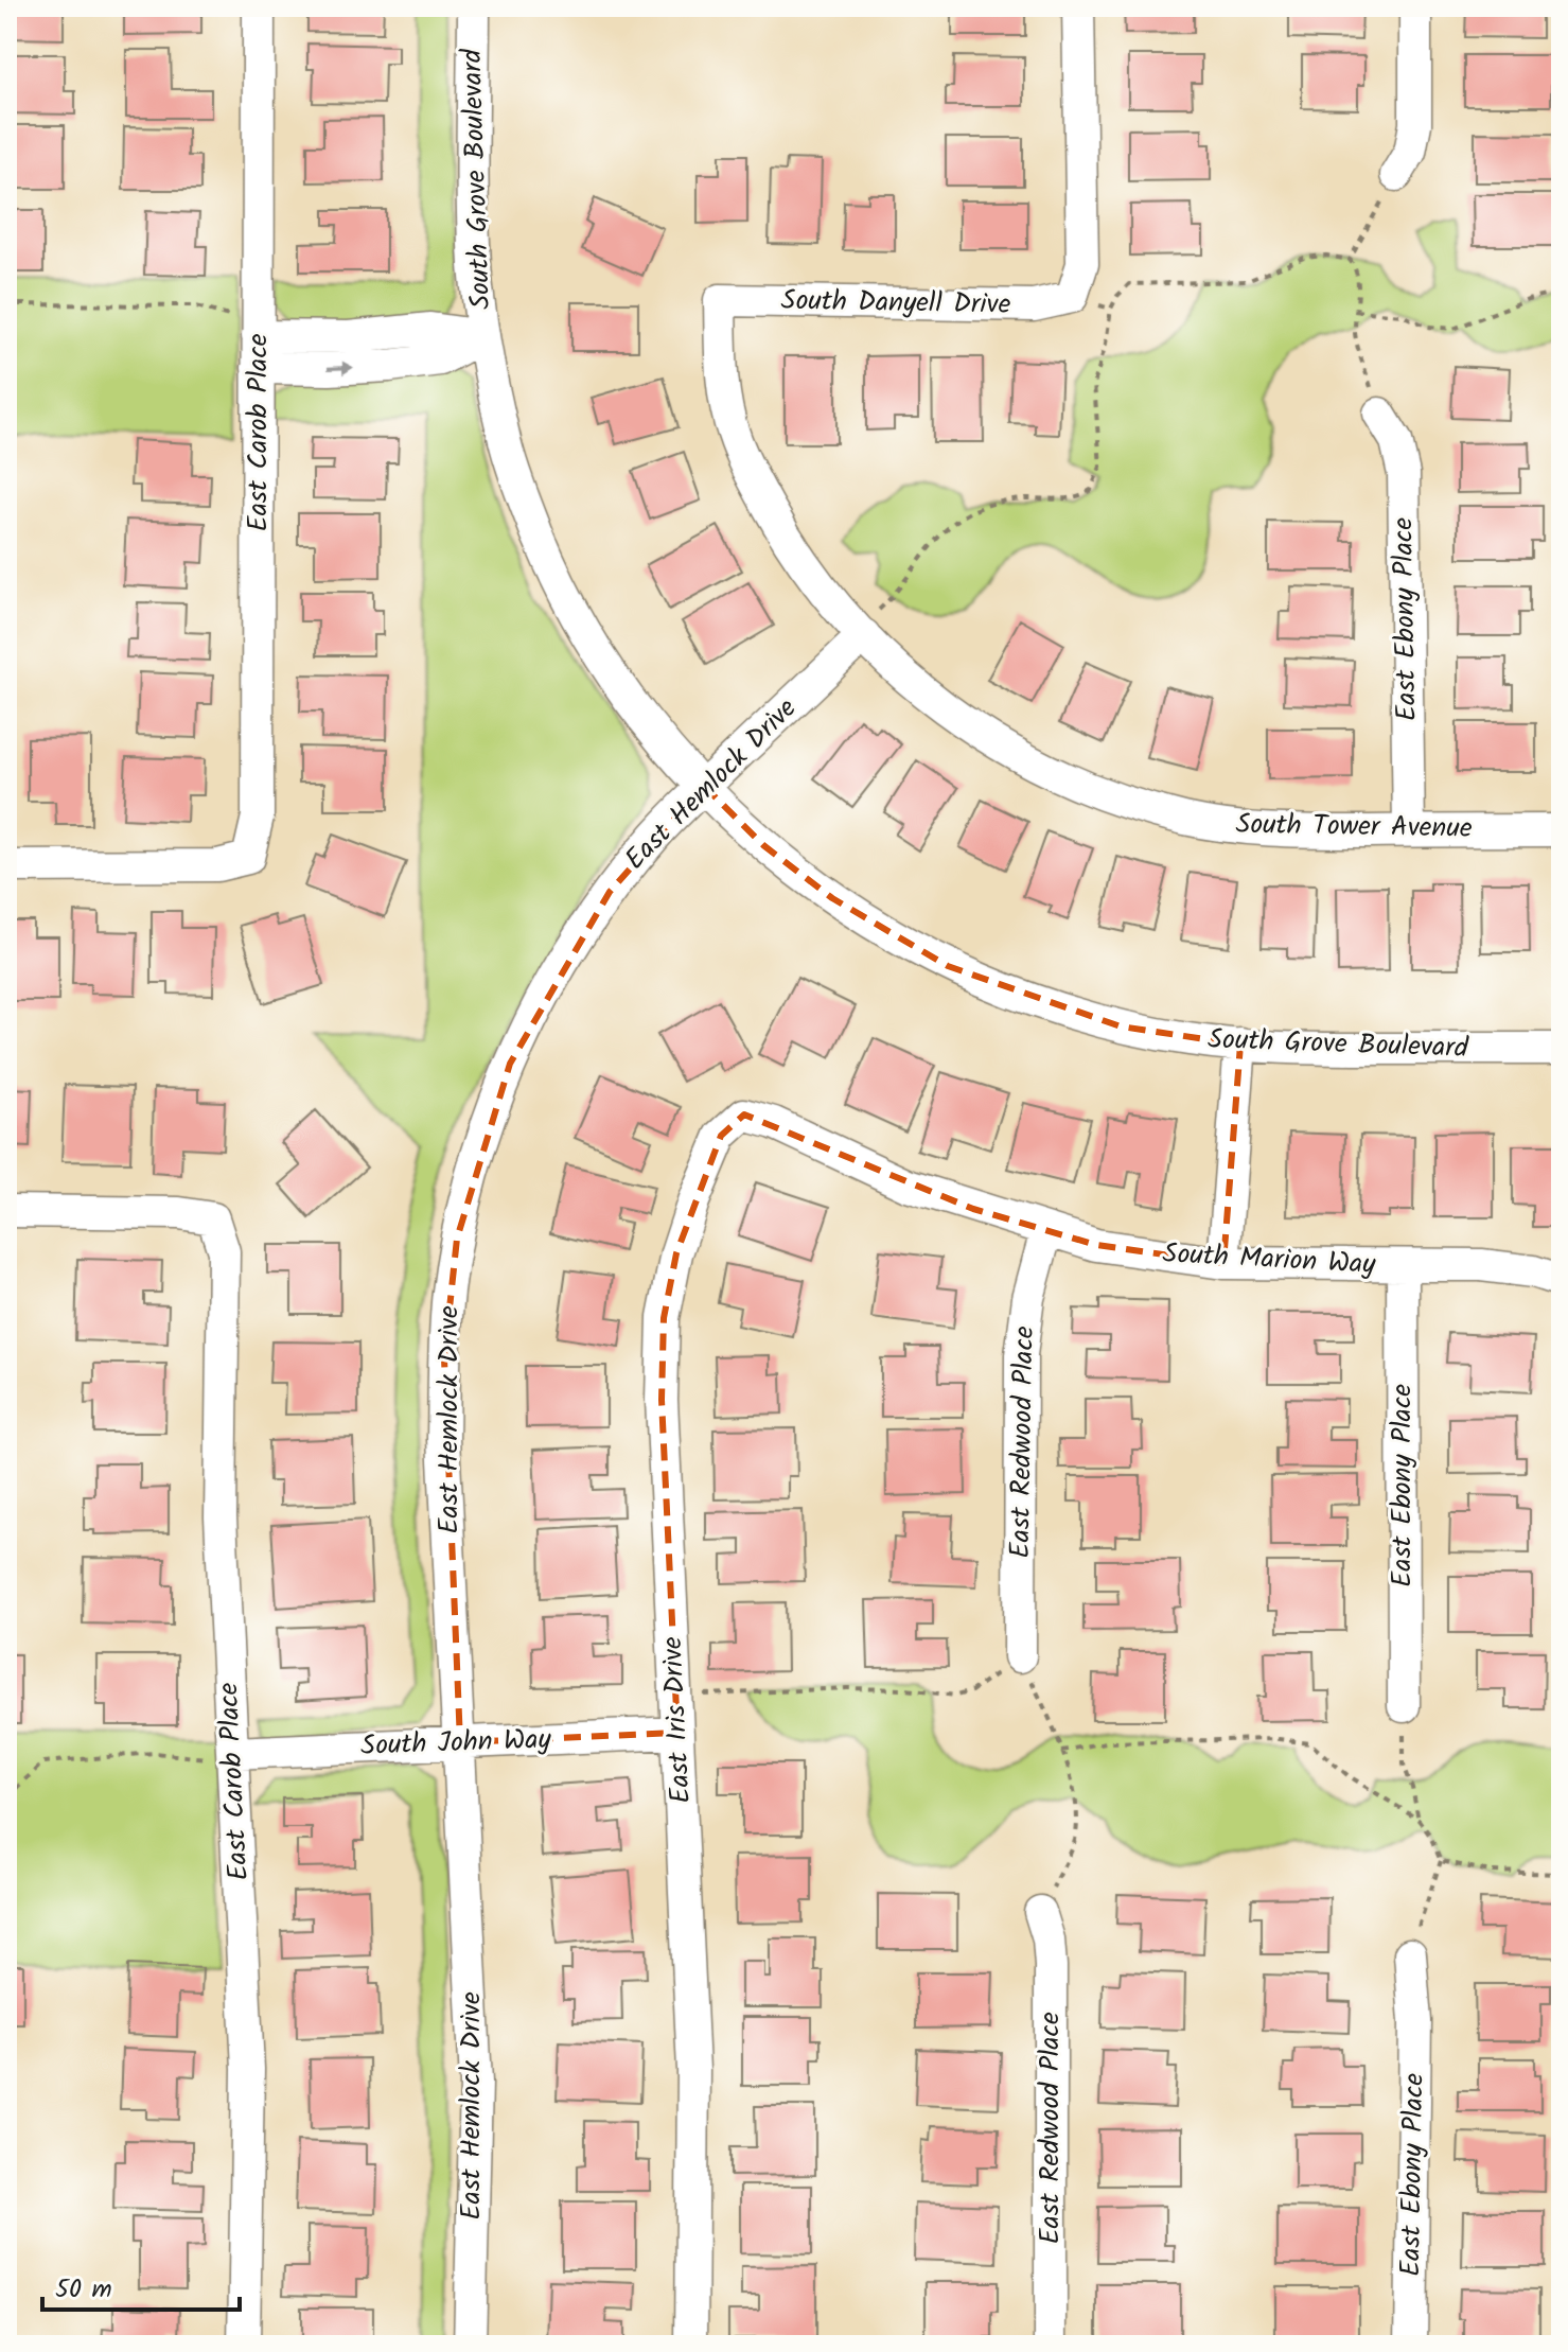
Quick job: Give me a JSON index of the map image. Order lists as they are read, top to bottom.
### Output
{
  "streets": {
    "street": [
      "South Grove Boulevard",
      "South Danyell Drive",
      "East Carob Place",
      "East Ebony Place",
      "East Hemlock Drive",
      "South Tower Avenue",
      "South Marion Way",
      "East Redwood Place",
      "East Iris Drive",
      "South John Way"
    ]
  },
  "crossings": [
    ["South Grove Boulevard", "East Hemlock Drive"],
    ["South Danyell Drive", "South Tower Avenue"],
    ["East Carob Place", "South John Way"],
    ["East Ebony Place", "South Tower Avenue"],
    ["East Ebony Place", "South Marion Way"],
    ["East Hemlock Drive", "South Tower Avenue"],
    ["East Hemlock Drive", "South John Way"],
    ["South Marion Way", "East Redwood Place"],
    ["South Marion Way", "East Iris Drive"],
    ["East Iris Drive", "South John Way"]
  ],
  "scale_bar": "50 m"
}
